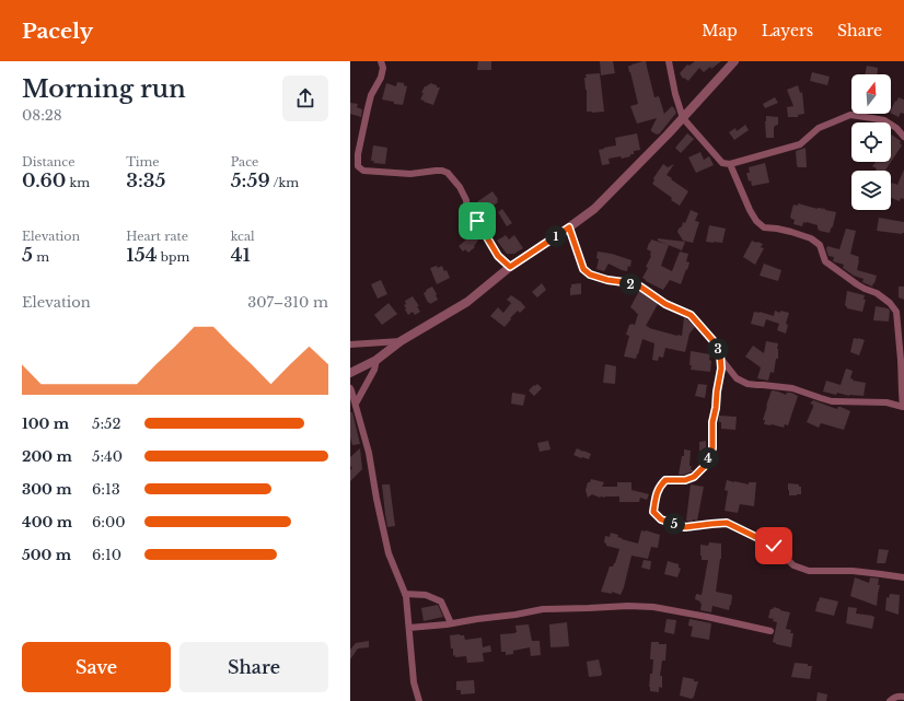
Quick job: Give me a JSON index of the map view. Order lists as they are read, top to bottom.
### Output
{
  "north": "top",
  "page": {
    "header": "Pacely",
    "nav": ["Map", "Layers", "Share"],
    "heading": ["Morning run", "08:28"],
    "stats": [
      ["Distance", "0.60 km"],
      ["Time", "3:35"],
      ["Pace", "5:59 /km"],
      ["Elevation", "5 m"],
      ["Heart rate", "154 bpm"],
      ["kcal", "41"]
    ],
    "pins": [
      "1",
      "2",
      "3",
      "4",
      "5"
    ],
    "chart": ["Elevation", "307–310 m"],
    "list": [
      {
        "name": "100 m",
        "note": "5:52"
      },
      {
        "name": "200 m",
        "note": "5:40"
      },
      {
        "name": "300 m",
        "note": "6:13"
      },
      {
        "name": "400 m",
        "note": "6:00"
      },
      {
        "name": "500 m",
        "note": "6:10"
      }
    ],
    "buttons": ["Save", "Share"]
  }
}
